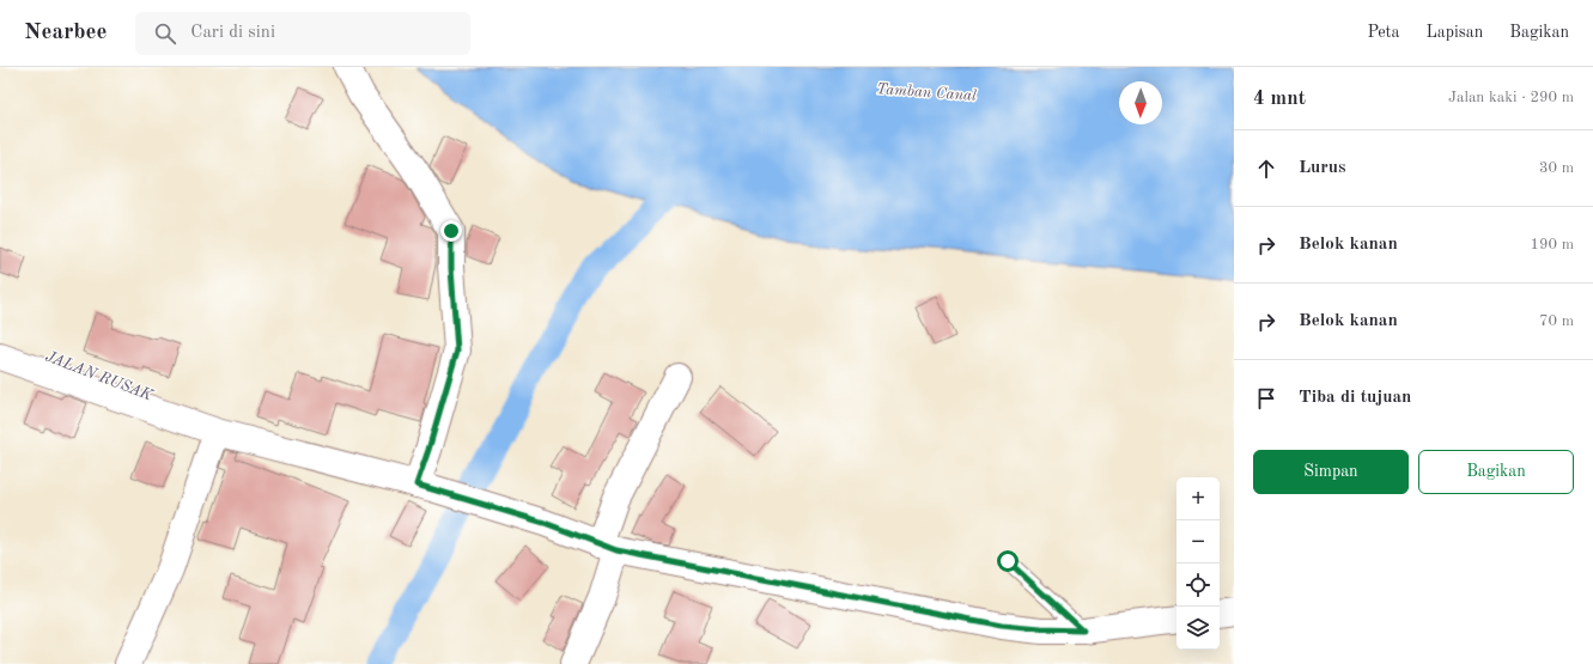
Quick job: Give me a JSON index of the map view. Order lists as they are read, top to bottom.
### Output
{
  "water": ["Tamban Canal", "JALAN RUSAK"],
  "north": "bottom",
  "page": {
    "header": "Nearbee",
    "search": "Cari di sini",
    "nav": ["Peta", "Lapisan", "Bagikan"],
    "heading": ["4 mnt", "Jalan kaki · 290 m"],
    "list": [
      ["Lurus", "30 m"],
      ["Belok kanan", "190 m"],
      ["Belok kanan", "70 m"],
      "Tiba di tujuan"
    ],
    "buttons": ["Simpan", "Bagikan"],
    "map_buttons": ["+", "−"]
  }
}
